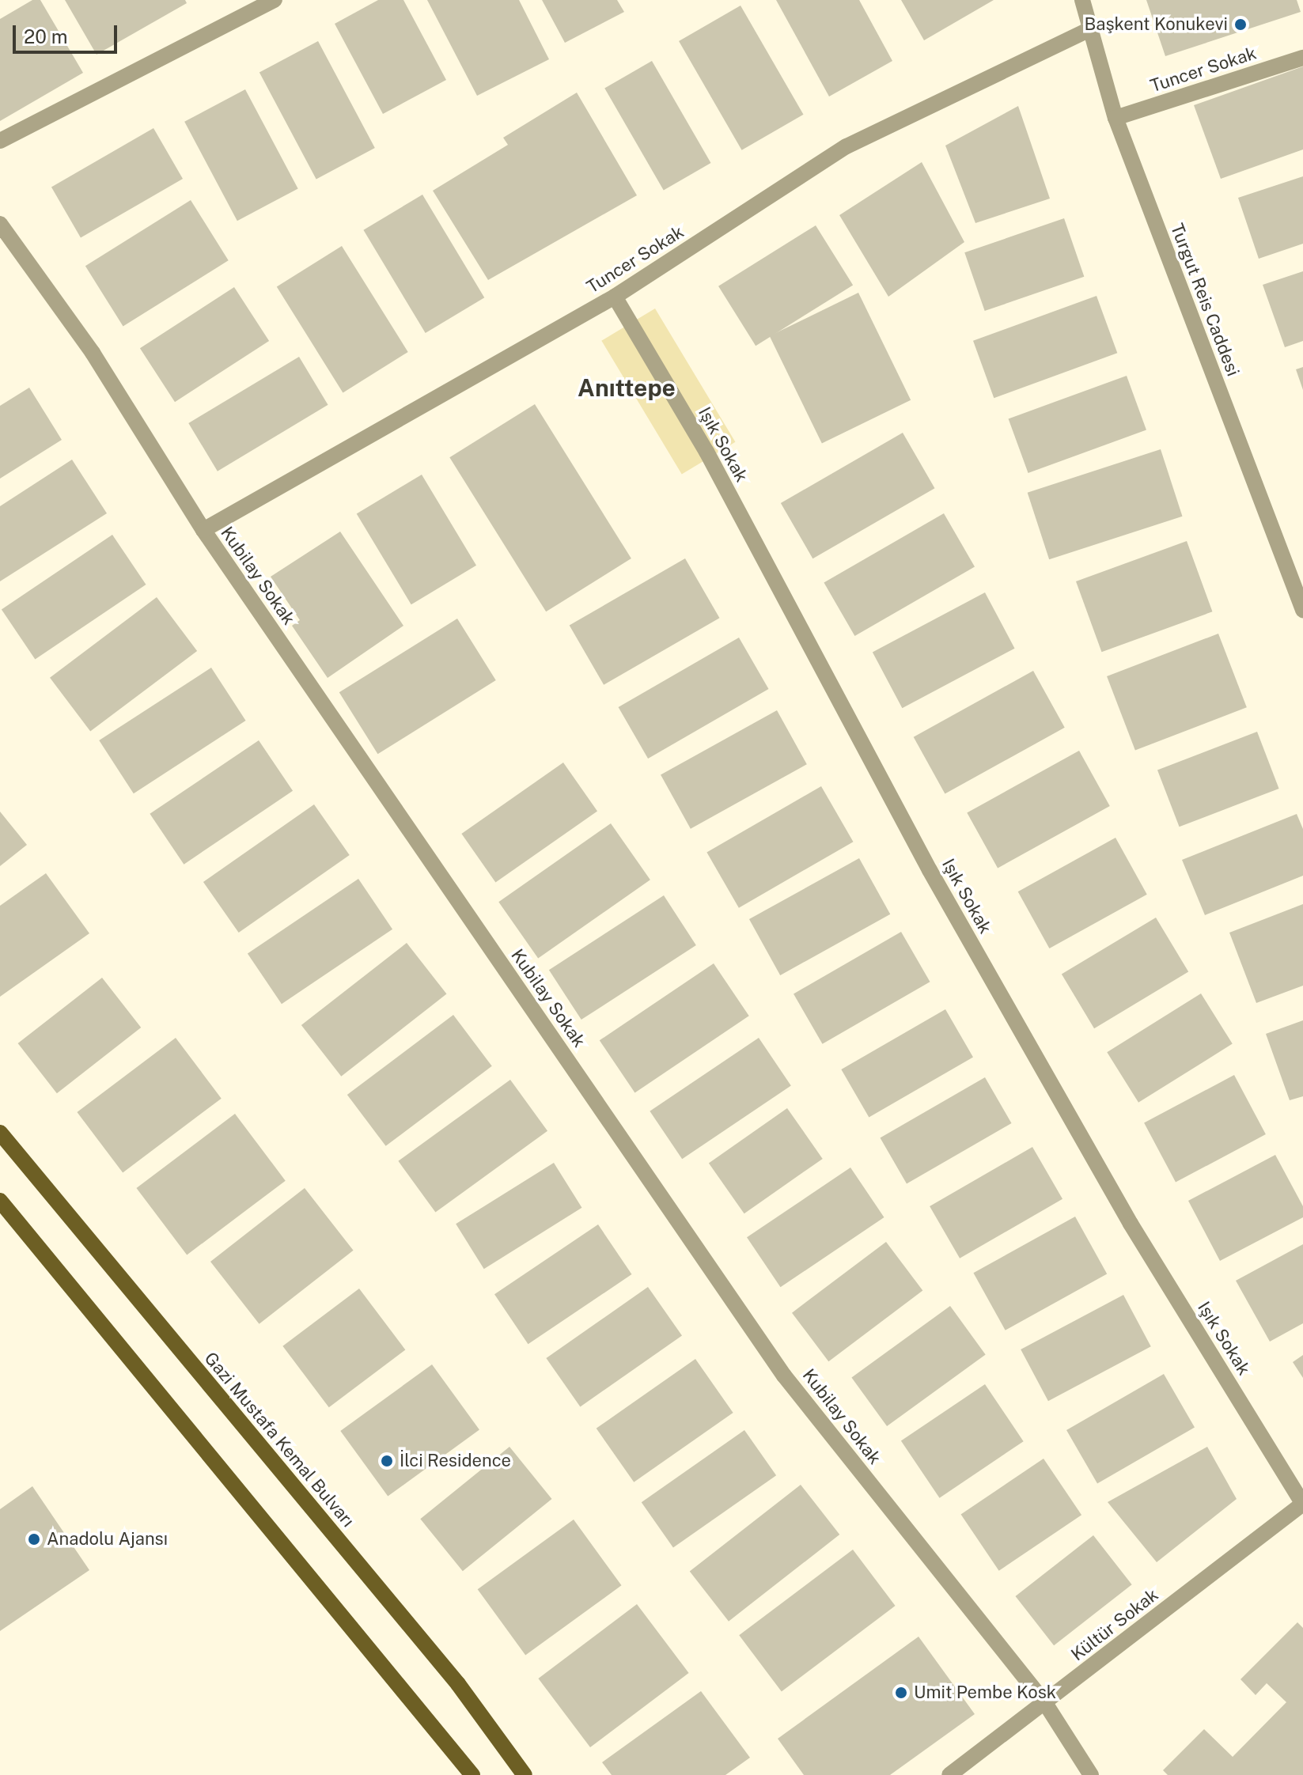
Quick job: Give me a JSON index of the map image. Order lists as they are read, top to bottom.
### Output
{
  "streets": {
    "main road": ["Gazi Mustafa Kemal Bulvarı"],
    "street": [
      "Tuncer Sokak",
      "Turgut Reis Caddesi",
      "Işık Sokak",
      "Kubilay Sokak",
      "Kültür Sokak"
    ]
  },
  "crossings": [
    ["Tuncer Sokak", "Turgut Reis Caddesi"],
    ["Tuncer Sokak", "Işık Sokak"],
    ["Tuncer Sokak", "Kubilay Sokak"],
    ["Işık Sokak", "Kültür Sokak"],
    ["Kubilay Sokak", "Kültür Sokak"]
  ],
  "districts": ["Anıttepe"],
  "places": [
    "Başkent Konukevi",
    "İlci Residence",
    "Anadolu Ajansı",
    "Umit Pembe Kosk"
  ],
  "scale_bar": "20 m"
}
